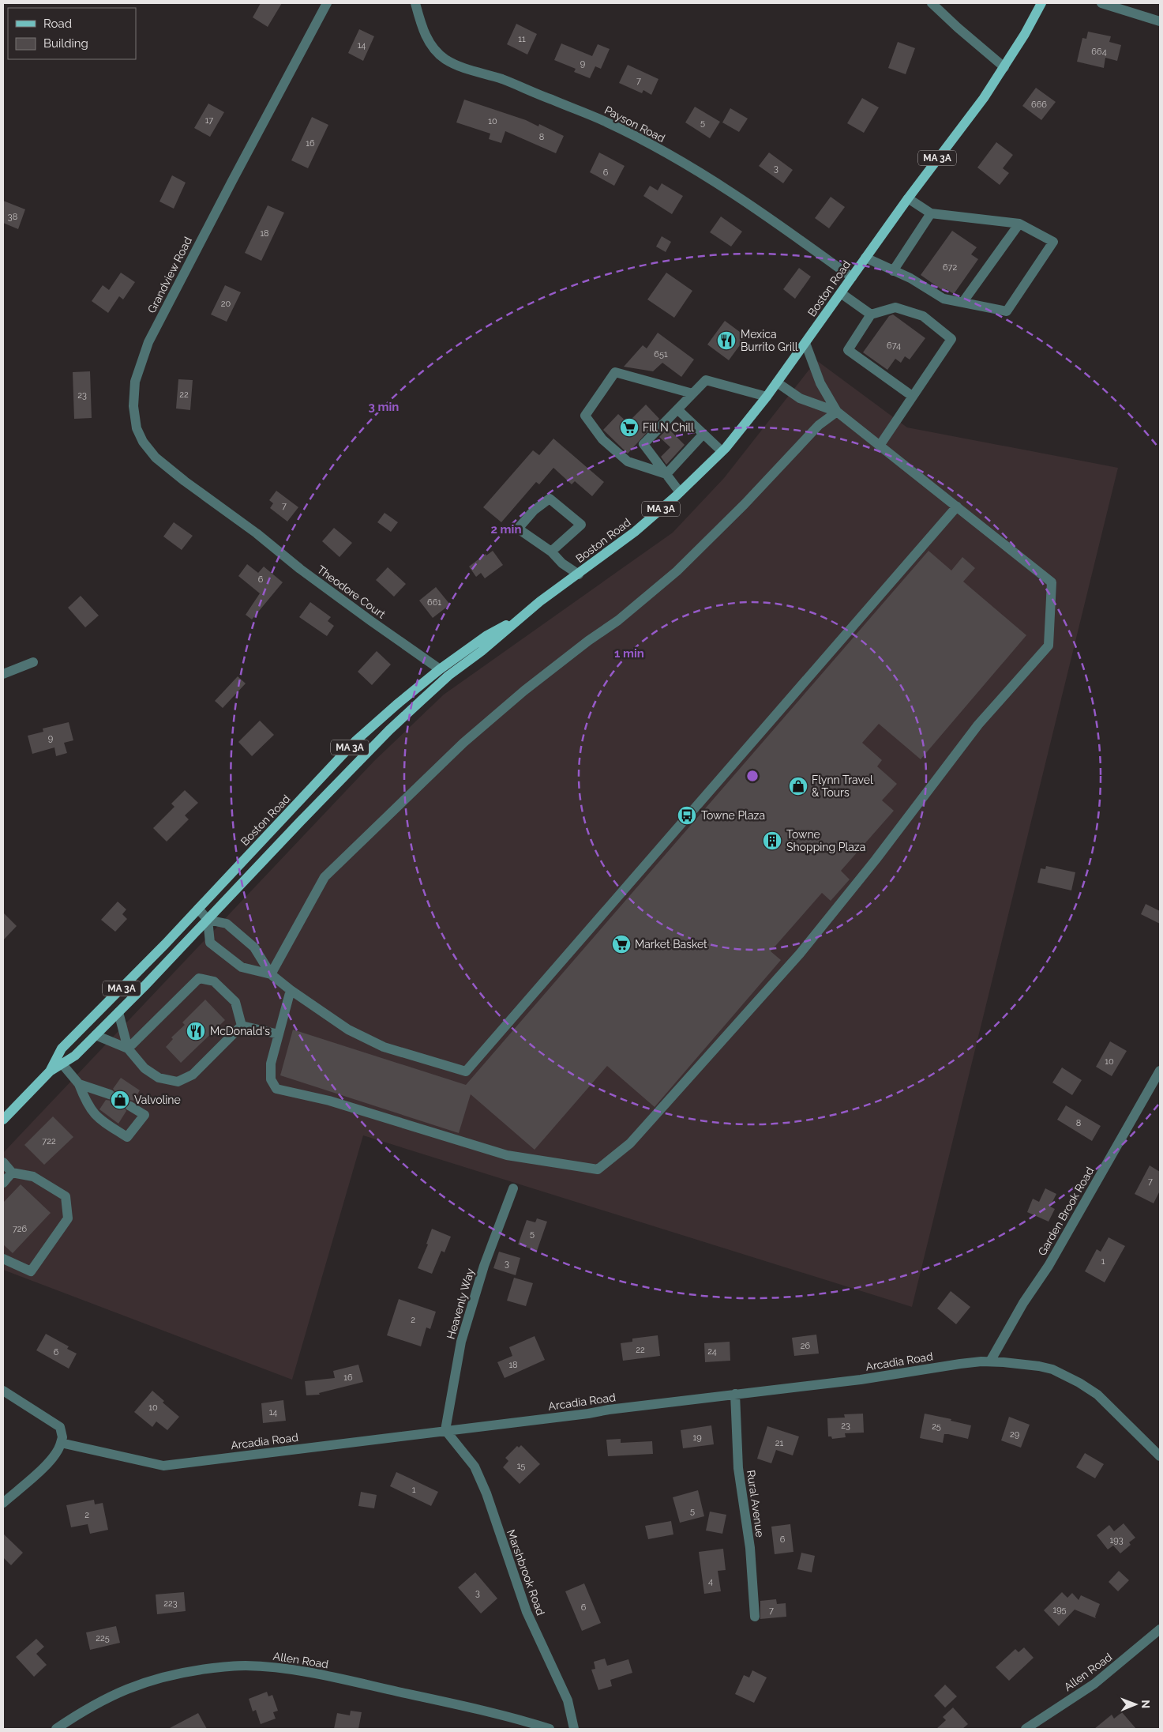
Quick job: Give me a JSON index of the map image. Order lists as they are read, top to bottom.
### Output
{
  "streets": {
    "main road": ["MA 3A", "Boston Road"],
    "street": [
      "Payson Road",
      "Grandview Road",
      "Theodore Court",
      "Garden Brook Road",
      "Heavenly Way",
      "Arcadia Road",
      "Rural Avenue",
      "Marshbrook Road",
      "Allen Road"
    ]
  },
  "crossings": [
    ["Payson Road", "Boston Road"],
    ["Grandview Road", "Theodore Court"],
    ["Boston Road", "Theodore Court"],
    ["Garden Brook Road", "Arcadia Road"],
    ["Heavenly Way", "Arcadia Road"],
    ["Heavenly Way", "Marshbrook Road"],
    ["Arcadia Road", "Rural Avenue"],
    ["Arcadia Road", "Marshbrook Road"]
  ],
  "places": {
    "restaurant": ["Mexica Burrito Grill", "McDonald's"],
    "supermarket": ["Fill N Chill", "Market Basket"],
    "shop": ["Flynn Travel & Tours", "Valvoline"],
    "bus stop": ["Towne Plaza"],
    "building": ["Towne Shopping Plaza"]
  },
  "house_numbers": [
    "11",
    "14",
    "664",
    "9",
    "7",
    "666",
    "17",
    "10",
    "5",
    "8",
    "16",
    "3",
    "6",
    "38",
    "18",
    "672",
    "20",
    "674",
    "651",
    "22",
    "23",
    "7",
    "6",
    "661",
    "9",
    "10",
    "8",
    "722",
    "7",
    "726",
    "5",
    "1",
    "3",
    "2",
    "26",
    "22",
    "24",
    "6",
    "18",
    "16",
    "10",
    "14",
    "23",
    "25",
    "29",
    "19",
    "21",
    "15",
    "1",
    "5",
    "2",
    "6",
    "193",
    "4",
    "3",
    "223",
    "6",
    "195",
    "7",
    "225"
  ],
  "legend": ["Road", "Building"],
  "north": "right",
  "rings": ["3 min", "2 min", "1 min"]
}
